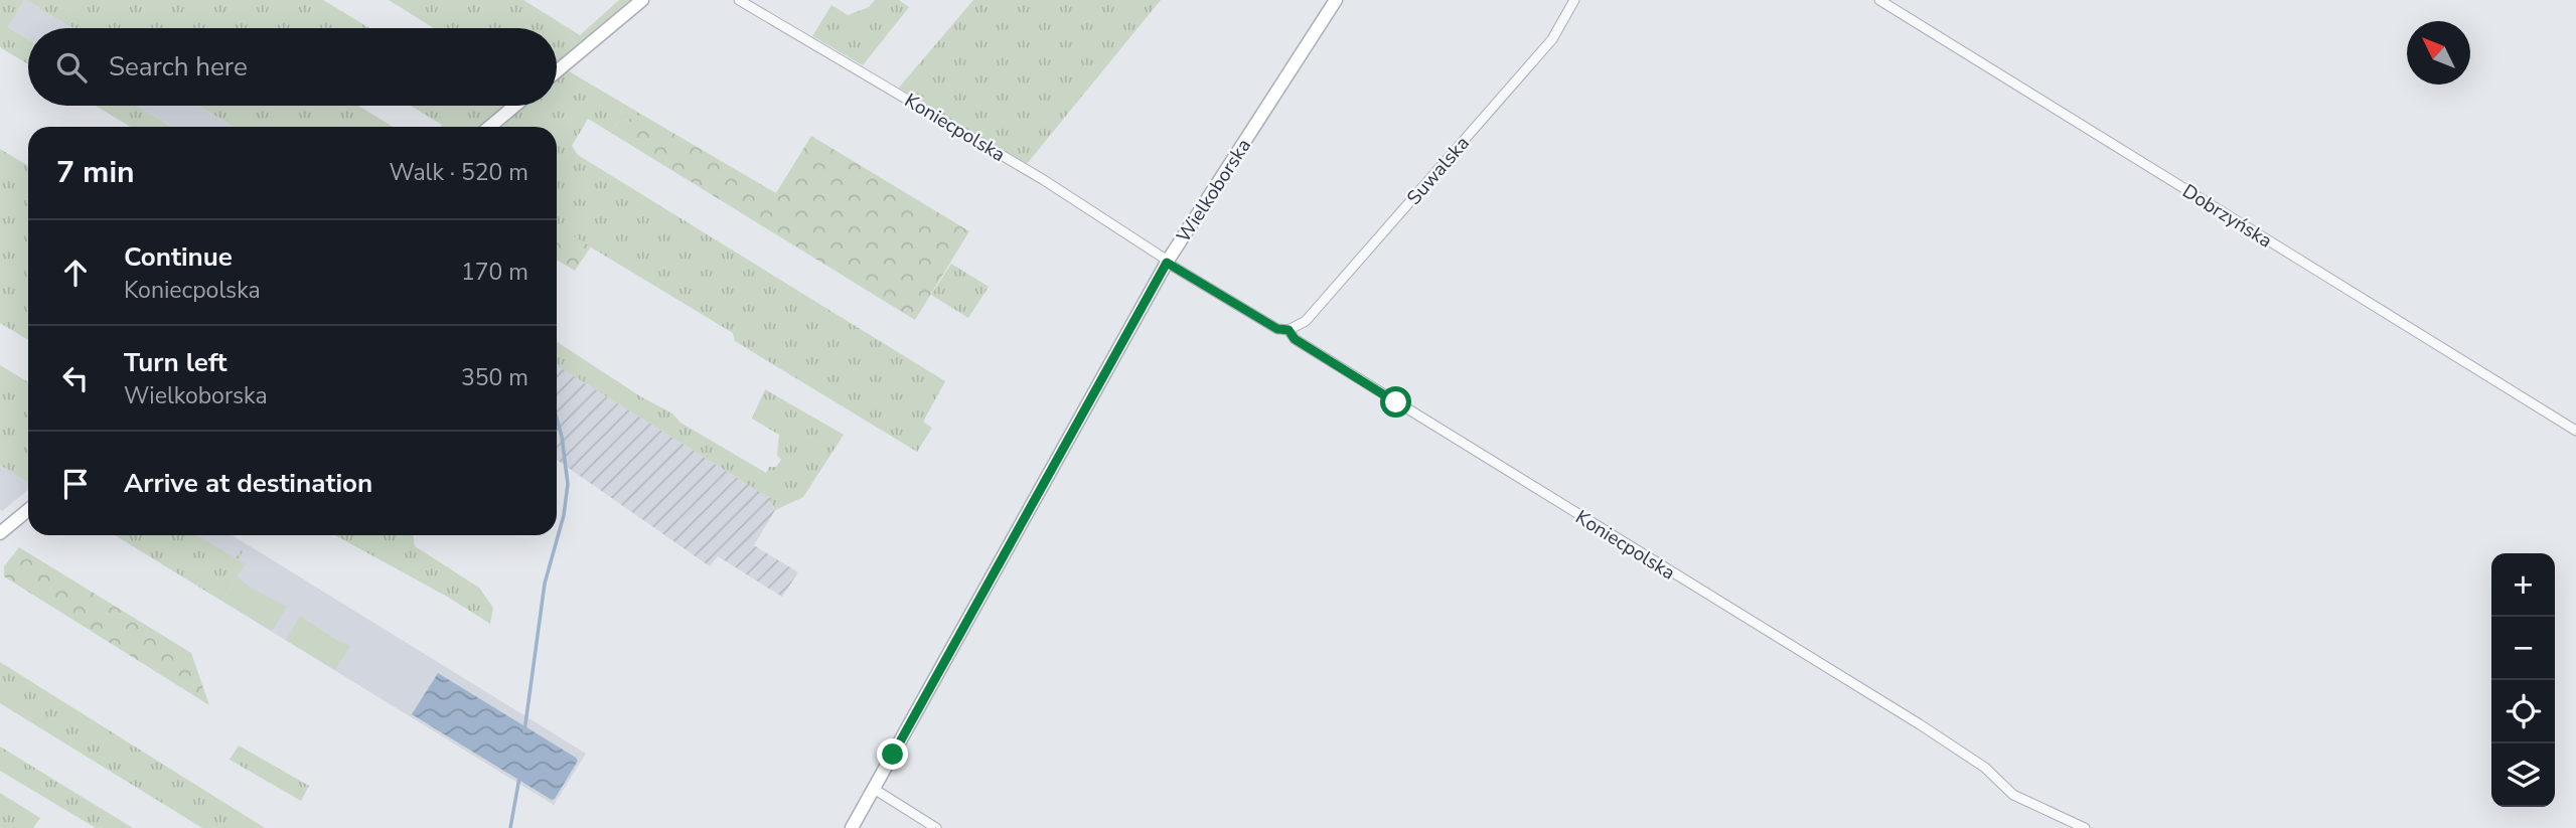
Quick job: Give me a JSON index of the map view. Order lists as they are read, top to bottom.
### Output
{
  "streets": {
    "street": [
      "Koniecpolska",
      "Suwalska",
      "Wielkoborska",
      "Dobrzyńska"
    ]
  },
  "crossings": [
    ["Koniecpolska", "Suwalska"],
    ["Koniecpolska", "Wielkoborska"]
  ],
  "north": "top left",
  "page": {
    "search": "Search here",
    "heading": ["7 min", "Walk · 520 m"],
    "list": [
      ["Continue", "Koniecpolska", "170 m"],
      ["Turn left", "Wielkoborska", "350 m"],
      "Arrive at destination"
    ],
    "map_buttons": ["+", "−"]
  }
}
